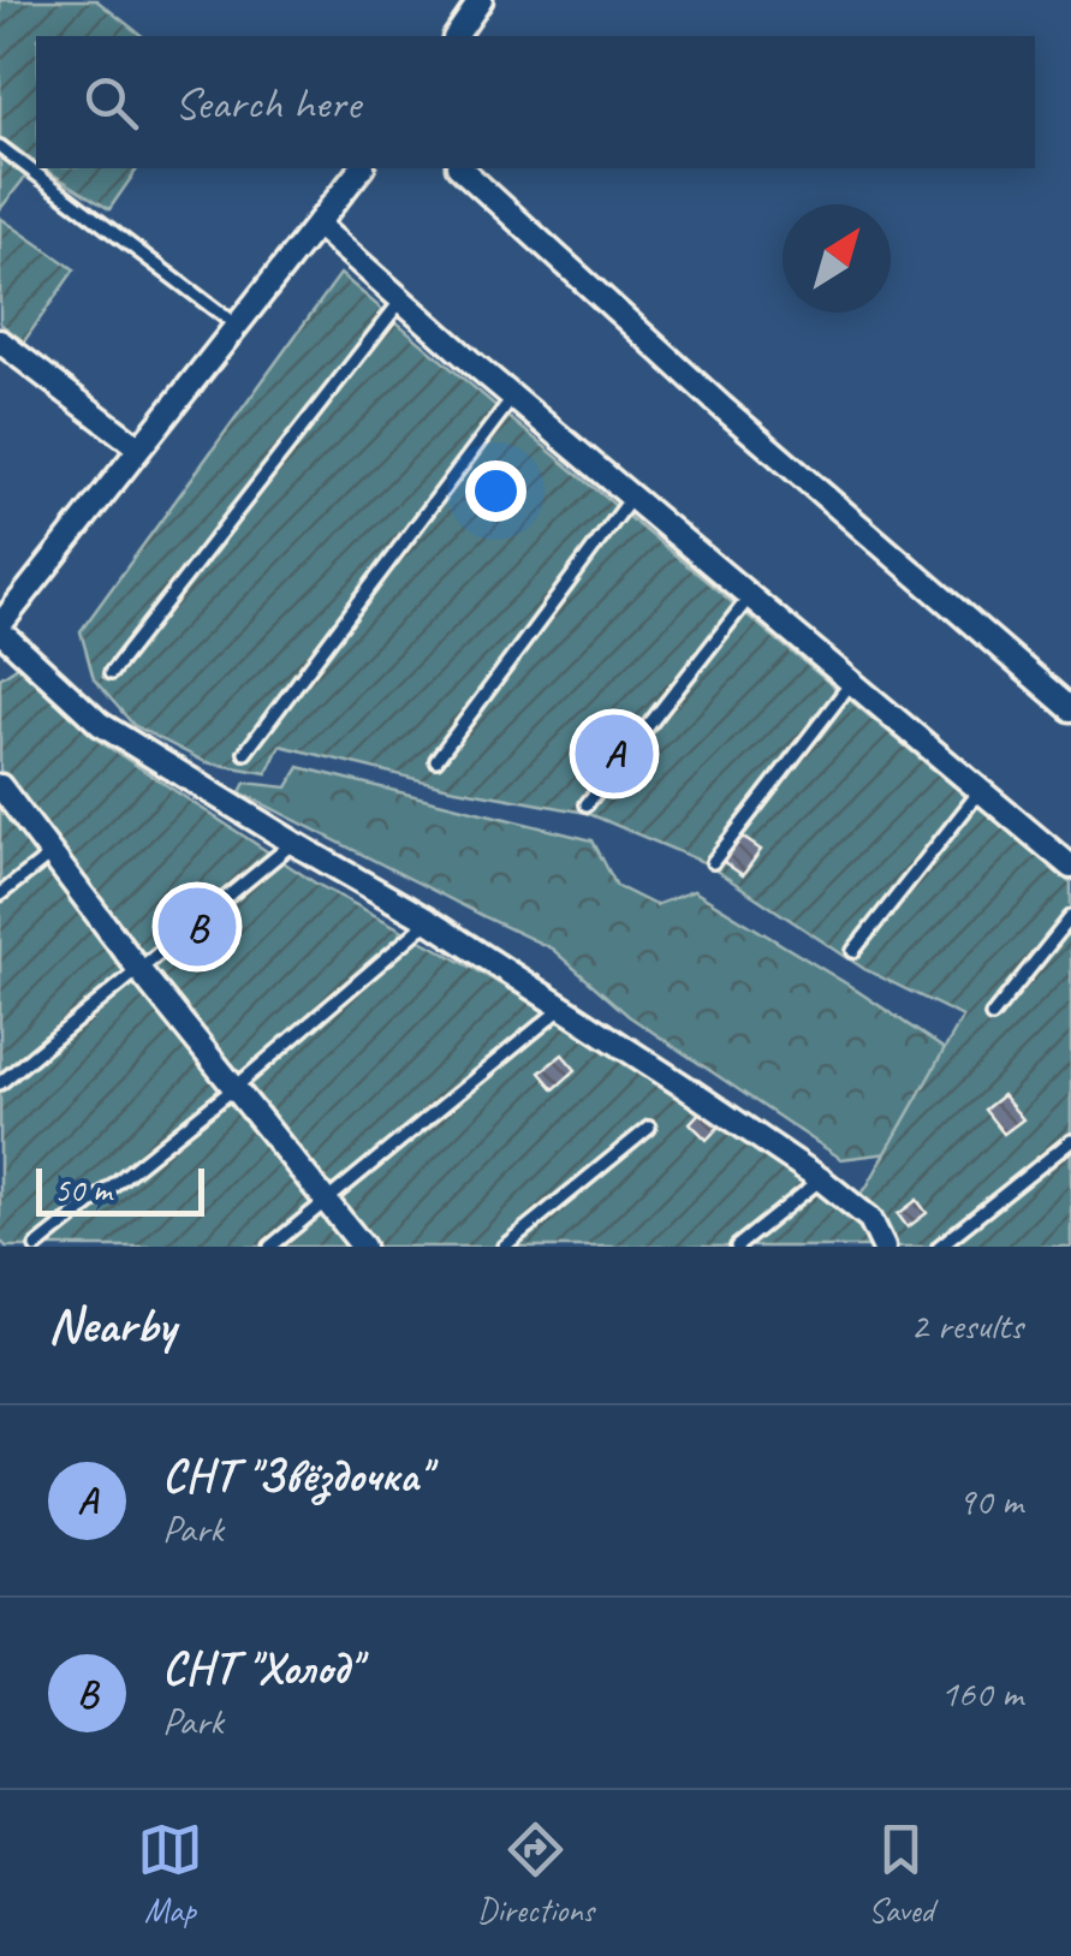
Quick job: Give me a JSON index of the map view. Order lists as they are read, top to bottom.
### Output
{
  "scale_bar": "50 m",
  "north": "top right",
  "page": {
    "search": "Search here",
    "pins": ["A", "B"],
    "scale": "50 m",
    "heading": ["Nearby", "2 results"],
    "list": [
      {
        "mark": "A",
        "name": "СНТ \"Звёздочка\"",
        "note": "Park",
        "value": "90 m"
      },
      {
        "mark": "B",
        "name": "СНТ \"Холод\"",
        "note": "Park",
        "value": "160 m"
      }
    ],
    "nav": ["Map", "Directions", "Saved"]
  }
}
